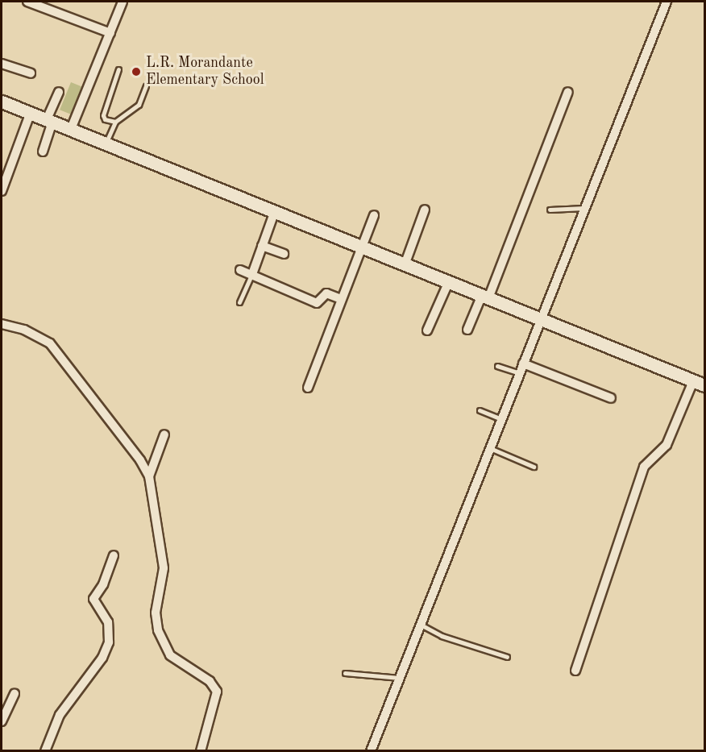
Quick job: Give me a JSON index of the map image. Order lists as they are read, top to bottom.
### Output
{
  "places": ["L.R. Morandante Elementary School"]
}
